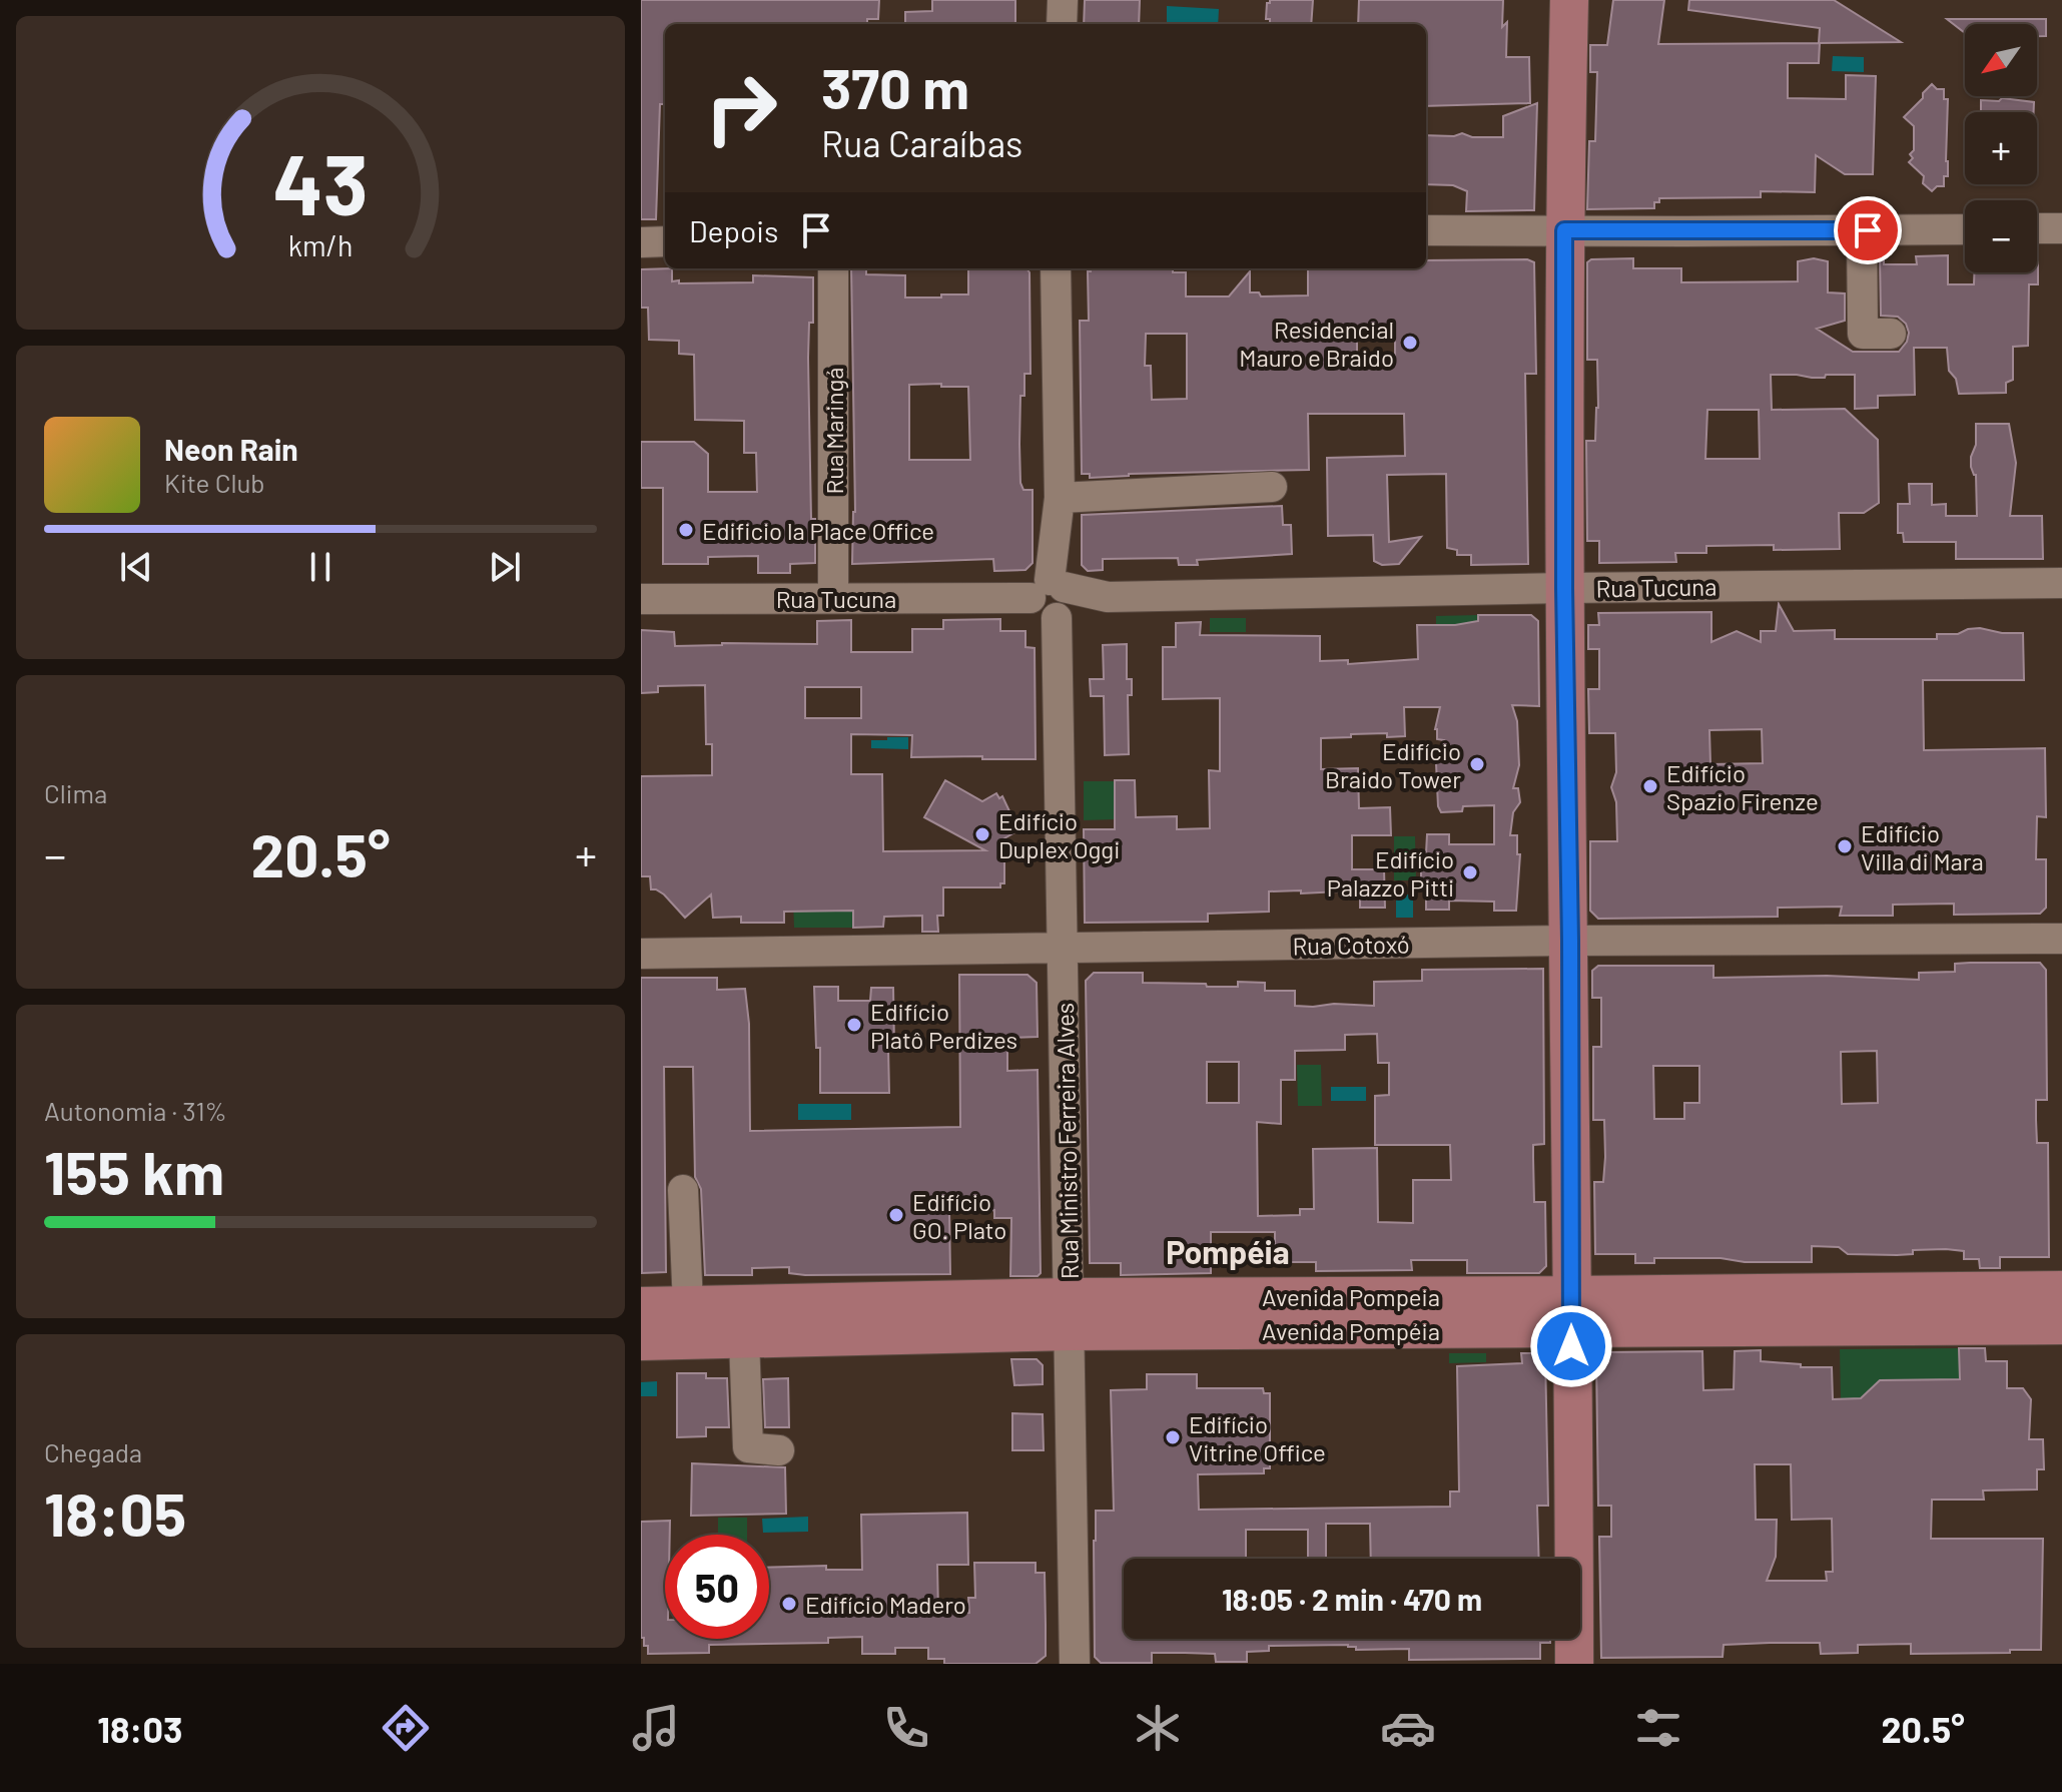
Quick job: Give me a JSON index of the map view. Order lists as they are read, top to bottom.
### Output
{
  "streets": {
    "main road": ["Avenida Pompéia"],
    "street": [
      "Rua Maringá",
      "Rua Tucuna",
      "Rua Cotoxó",
      "Rua Ministro Ferreira Alves"
    ]
  },
  "crossings": [
    ["Rua Maringá", "Rua Tucuna"],
    ["Rua Tucuna", "Rua Ministro Ferreira Alves"],
    ["Rua Cotoxó", "Rua Ministro Ferreira Alves"],
    ["Rua Ministro Ferreira Alves", "Avenida Pompéia"]
  ],
  "districts": ["Pompéia"],
  "places": [
    "Residencial Mauro e Braido",
    "Edificio la Place Office",
    "Edifício Braido Tower",
    "Edifício Spazio Firenze",
    "Edifício Duplex Oggi",
    "Edifício Villa di Mara",
    "Edifício Palazzo Pitti",
    "Edifício Platô Perdizes",
    "Edifício GO. Plato",
    "Edifício Vitrine Office",
    "Edifício Madero"
  ],
  "north": "bottom left",
  "page": {
    "map_buttons": ["+", "−"],
    "turn": ["370 m", "Rua Caraíbas"],
    "then": "Depois",
    "song": ["Neon Rain", "Kite Club"],
    "tile": [
      "Clima",
      ["Autonomia · 31%", "155 km"],
      ["Chegada", "18:05"]
    ],
    "heat": ["−", "20.5°", "+"],
    "limit": "50",
    "trip": "18:05 · 2 min · 470 m",
    "tabs": ["18:03", "20.5°"],
    "gauge": ["43", "km/h"]
  }
}
